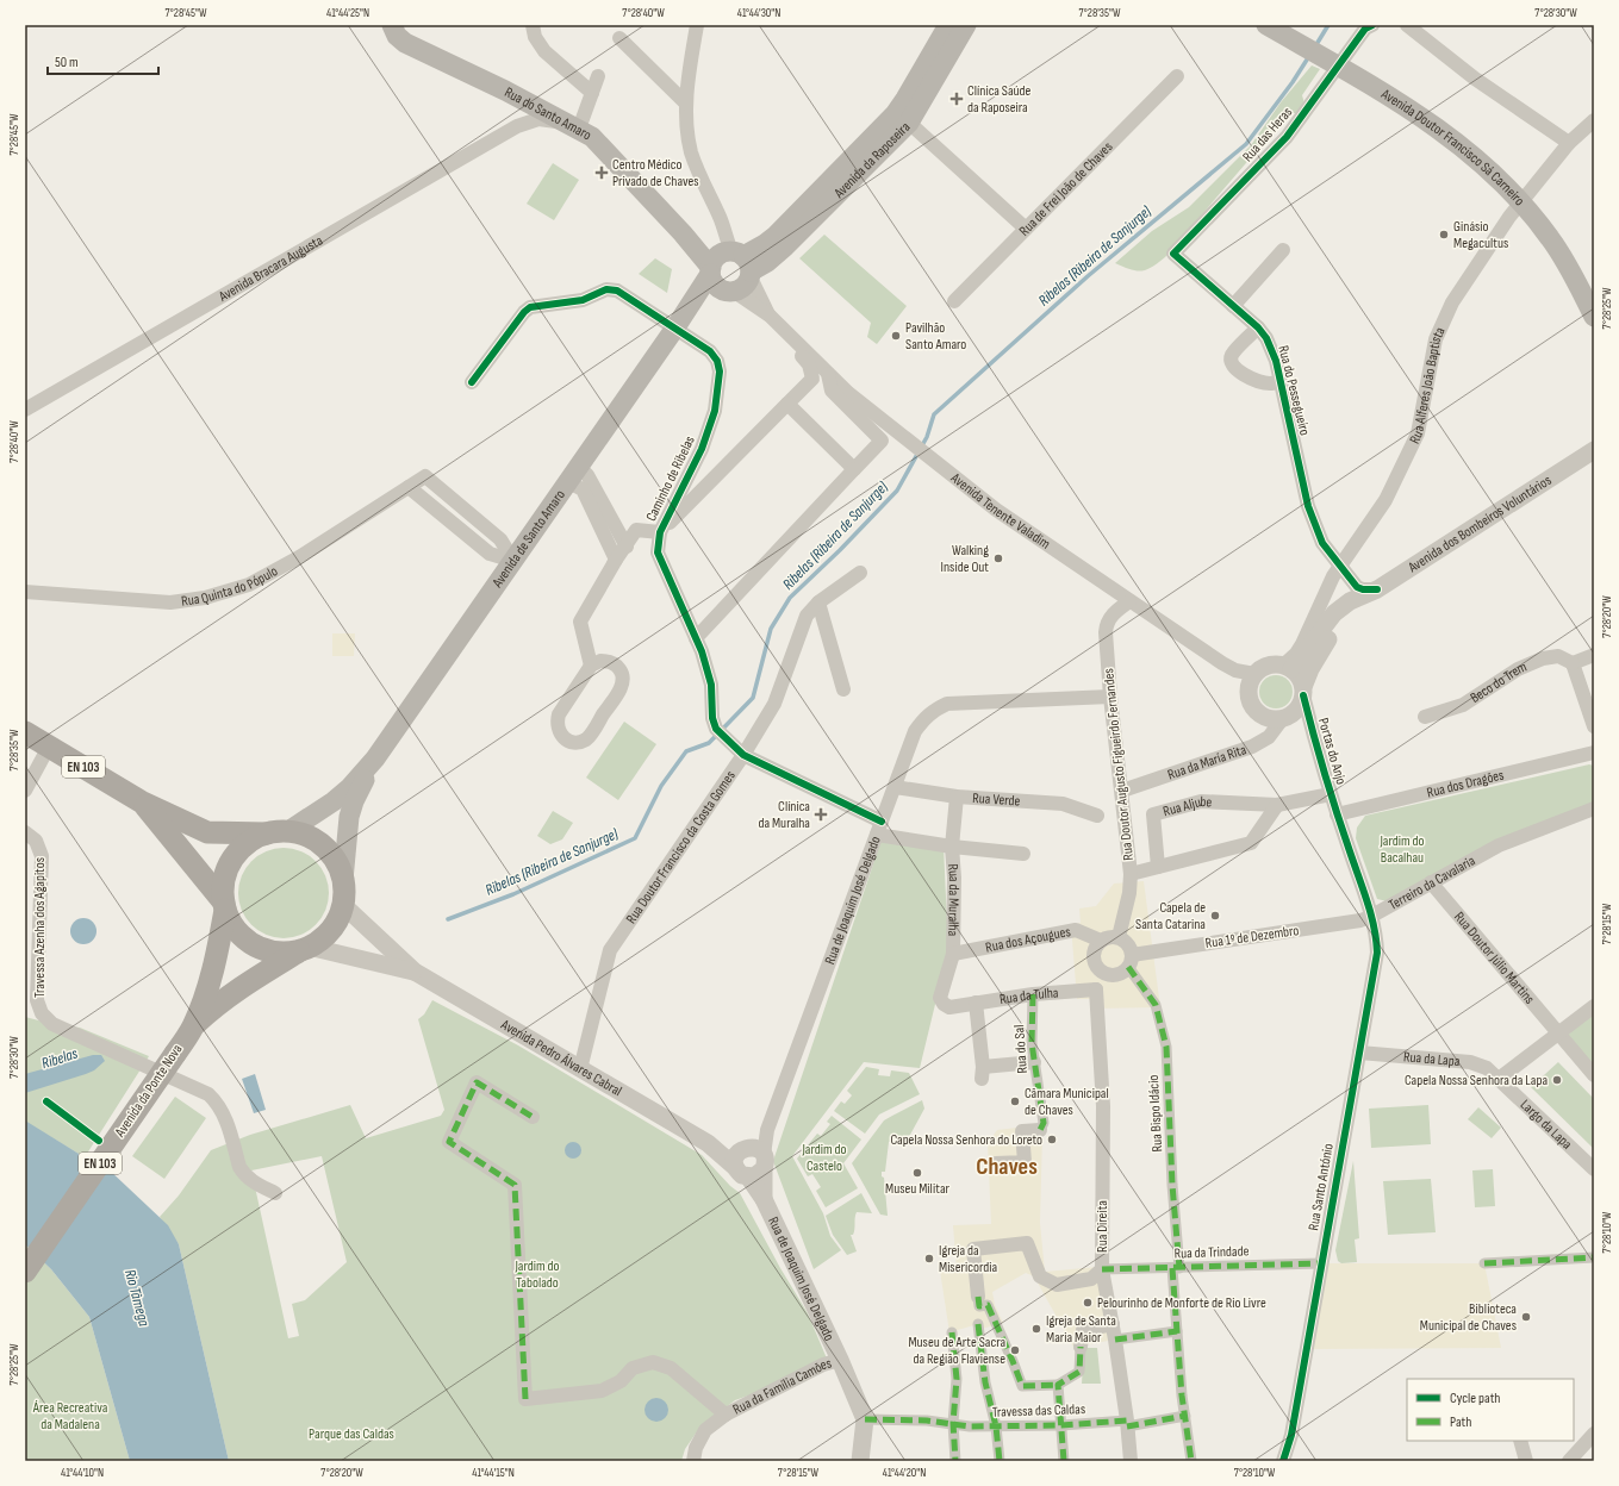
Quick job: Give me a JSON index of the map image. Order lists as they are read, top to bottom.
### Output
{
  "streets": {
    "main road": [
      "Rua do Santo Amaro",
      "Avenida Doutor Francisco Sá Carneiro",
      "Avenida da Raposeira",
      "Avenida de Santo Amaro",
      "EN 103",
      "Avenida da Ponte Nova"
    ],
    "street": [
      "Rua das Heras",
      "Rua de Frei João de Chaves",
      "Avenida Bracara Augusta",
      "Rua Alferes João Baptista",
      "Rua do Pessegueiro",
      "Caminho de Ribelas",
      "Avenida Tenente Valadim",
      "Avenida dos Bombeiros Voluntários",
      "Rua Quinta do Pópulo",
      "Beco do Trem",
      "Portas do Anjo",
      "Rua da María Rita",
      "Rua Doutor Augusto Figueirdo Fernandes",
      "Rua dos Dragões",
      "Rua Verde",
      "Rua Aljube",
      "Rua Doutor Francisco da Costa Gomes",
      "Terreiro da Cavalaria",
      "Rua da Muralha",
      "Rua de Joaquim José Delgado",
      "Travessa Azenha dos Agapitos",
      "Rua 1º de Dezembro",
      "Rua dos Açougues",
      "Rua Doutor Júlio Martins",
      "Rua da Tulha",
      "Rua do Sal",
      "Avenida Pedro Álvares Cabral",
      "Rua da Lapa",
      "Rua Bispo Idácio",
      "Largo da Lapa",
      "Rua Santo António",
      "Rua Direita",
      "Rua da Trindade",
      "Rua da Família Camões",
      "Travessa das Caldas"
    ]
  },
  "crossings": [
    ["Rua do Santo Amaro", "Avenida da Raposeira"],
    ["Rua do Santo Amaro", "Avenida Bracara Augusta"],
    ["Rua do Santo Amaro", "Avenida Tenente Valadim"],
    ["Rua do Santo Amaro", "Avenida de Santo Amaro"],
    ["Rua das Heras", "Rua do Pessegueiro"],
    ["Avenida da Raposeira", "Avenida Tenente Valadim"],
    ["Avenida da Raposeira", "Avenida de Santo Amaro"],
    ["Rua Alferes João Baptista", "Rua do Pessegueiro"],
    ["Rua Alferes João Baptista", "Avenida Tenente Valadim"],
    ["Rua Alferes João Baptista", "Avenida dos Bombeiros Voluntários"],
    ["Rua Alferes João Baptista", "Portas do Anjo"],
    ["Rua Alferes João Baptista", "Rua da María Rita"],
    ["Rua do Pessegueiro", "Avenida dos Bombeiros Voluntários"],
    ["Caminho de Ribelas", "Avenida de Santo Amaro"],
    ["Caminho de Ribelas", "Rua Doutor Francisco da Costa Gomes"],
    ["Caminho de Ribelas", "Rua da Muralha"],
    ["Avenida Tenente Valadim", "Avenida dos Bombeiros Voluntários"],
    ["Avenida Tenente Valadim", "Avenida de Santo Amaro"],
    ["Avenida Tenente Valadim", "Portas do Anjo"],
    ["Avenida Tenente Valadim", "Rua da María Rita"],
    ["Avenida Tenente Valadim", "Rua Doutor Augusto Figueirdo Fernandes"],
    ["Avenida dos Bombeiros Voluntários", "Portas do Anjo"],
    ["Avenida dos Bombeiros Voluntários", "Rua da María Rita"],
    ["Avenida de Santo Amaro", "Rua Quinta do Pópulo"],
    ["Portas do Anjo", "Rua da María Rita"],
    ["Portas do Anjo", "Rua dos Dragões"],
    ["Portas do Anjo", "Terreiro da Cavalaria"],
    ["Rua da María Rita", "Rua Doutor Augusto Figueirdo Fernandes"],
    ["Rua Doutor Augusto Figueirdo Fernandes", "Rua de Joaquim José Delgado"],
    ["Rua Doutor Augusto Figueirdo Fernandes", "Rua 1º de Dezembro"],
    ["Rua Doutor Augusto Figueirdo Fernandes", "Rua dos Açougues"],
    ["Rua Doutor Augusto Figueirdo Fernandes", "Rua Bispo Idácio"],
    ["Rua dos Dragões", "Terreiro da Cavalaria"],
    ["Rua Verde", "Rua da Muralha"],
    ["Rua Verde", "Rua de Joaquim José Delgado"],
    ["Rua Doutor Francisco da Costa Gomes", "Rua da Muralha"],
    ["Rua Doutor Francisco da Costa Gomes", "Avenida Pedro Álvares Cabral"],
    ["Terreiro da Cavalaria", "Rua 1º de Dezembro"],
    ["Terreiro da Cavalaria", "Rua Doutor Júlio Martins"],
    ["Terreiro da Cavalaria", "Rua Santo António"],
    ["Rua da Muralha", "Rua de Joaquim José Delgado"],
    ["Rua da Muralha", "Rua dos Açougues"],
    ["Rua da Muralha", "Rua da Tulha"],
    ["Rua de Joaquim José Delgado", "Avenida Pedro Álvares Cabral"],
    ["Rua de Joaquim José Delgado", "Rua da Família Camões"],
    ["Rua de Joaquim José Delgado", "Travessa das Caldas"],
    ["Rua 1º de Dezembro", "Rua dos Açougues"],
    ["Rua 1º de Dezembro", "Rua Bispo Idácio"],
    ["Rua 1º de Dezembro", "Rua Santo António"],
    ["Rua dos Açougues", "Rua Bispo Idácio"],
    ["Rua da Tulha", "Rua do Sal"],
    ["Rua da Tulha", "Rua Direita"],
    ["Rua da Lapa", "Largo da Lapa"],
    ["Rua da Lapa", "Rua Santo António"],
    ["Rua Bispo Idácio", "Rua da Trindade"],
    ["Rua Bispo Idácio", "Travessa das Caldas"],
    ["Rua Santo António", "Rua da Trindade"],
    ["Rua Direita", "Rua da Trindade"],
    ["Rua Direita", "Travessa das Caldas"]
  ],
  "districts": ["Chaves"],
  "water": ["Ribelas (Ribeira de Sanjurge)", "Ribelas", "Rio Tâmega"],
  "parks": [
    "Jardim do Bacalhau",
    "Jardim do Castelo",
    "Jardim do Tabolado",
    "Área Recreativa da Madalena",
    "Parque das Caldas"
  ],
  "places": {
    "health": ["Clínica Saúde da Raposeira", "Centro Médico Privado de Chaves", "Clínica da Muralha"],
    "other": [
      "Ginásio Megacultus",
      "Pavilhão Santo Amaro",
      "Walking Inside Out",
      "Capela de Santa Catarina",
      "Capela Nossa Senhora da Lapa",
      "Câmara Municipal de Chaves",
      "Capela Nossa Senhora do Loreto",
      "Museu Militar",
      "Igreja da Misericordia",
      "Pelourinho de Monforte de Rio Livre",
      "Biblioteca Municipal de Chaves",
      "Igreja de Santa Maria Maior",
      "Museu de Arte Sacra da Região Flaviense"
    ]
  },
  "legend": ["Cycle path", "Path"],
  "scale_bar": "50 m",
  "coordinates": [
    "7°28'45\"W",
    "41°44'25\"N",
    "7°28'40\"W",
    "41°44'30\"N",
    "7°28'35\"W",
    "7°28'30\"W",
    "7°28'25\"W",
    "7°28'20\"W",
    "7°28'15\"W",
    "7°28'10\"W",
    "41°44'10\"N",
    "41°44'15\"N",
    "41°44'20\"N"
  ]
}
